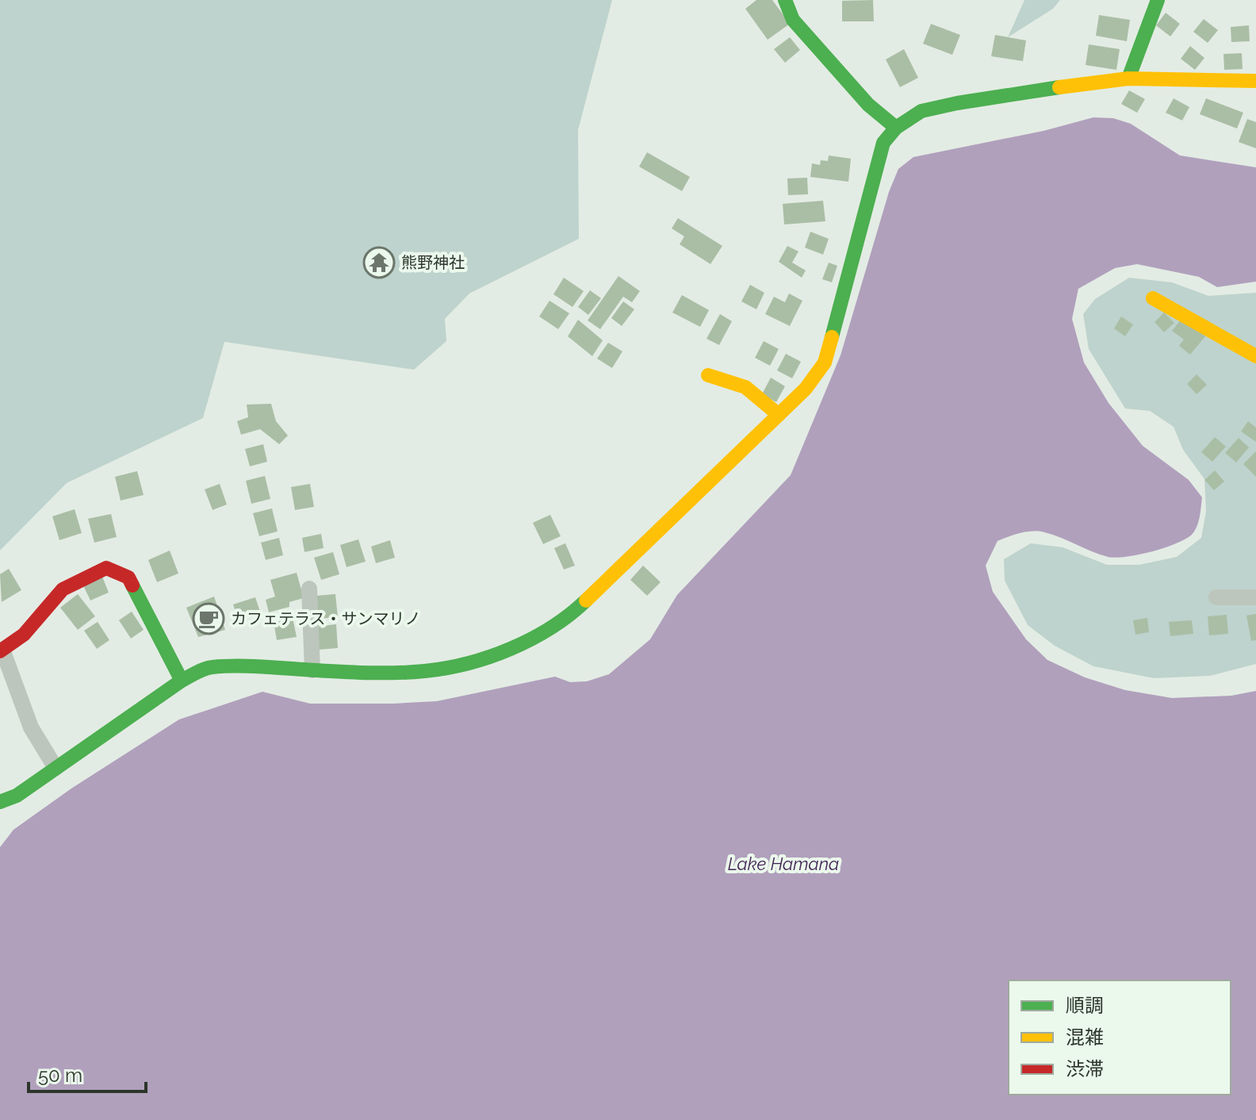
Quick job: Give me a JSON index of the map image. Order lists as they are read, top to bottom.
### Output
{
  "water": ["Lake Hamana"],
  "places": {
    "temple": ["熊野神社"],
    "cafe": ["カフェテラス・サンマリノ"]
  },
  "legend": ["順調", "混雑", "渋滞"],
  "scale_bar": "50 m"
}
